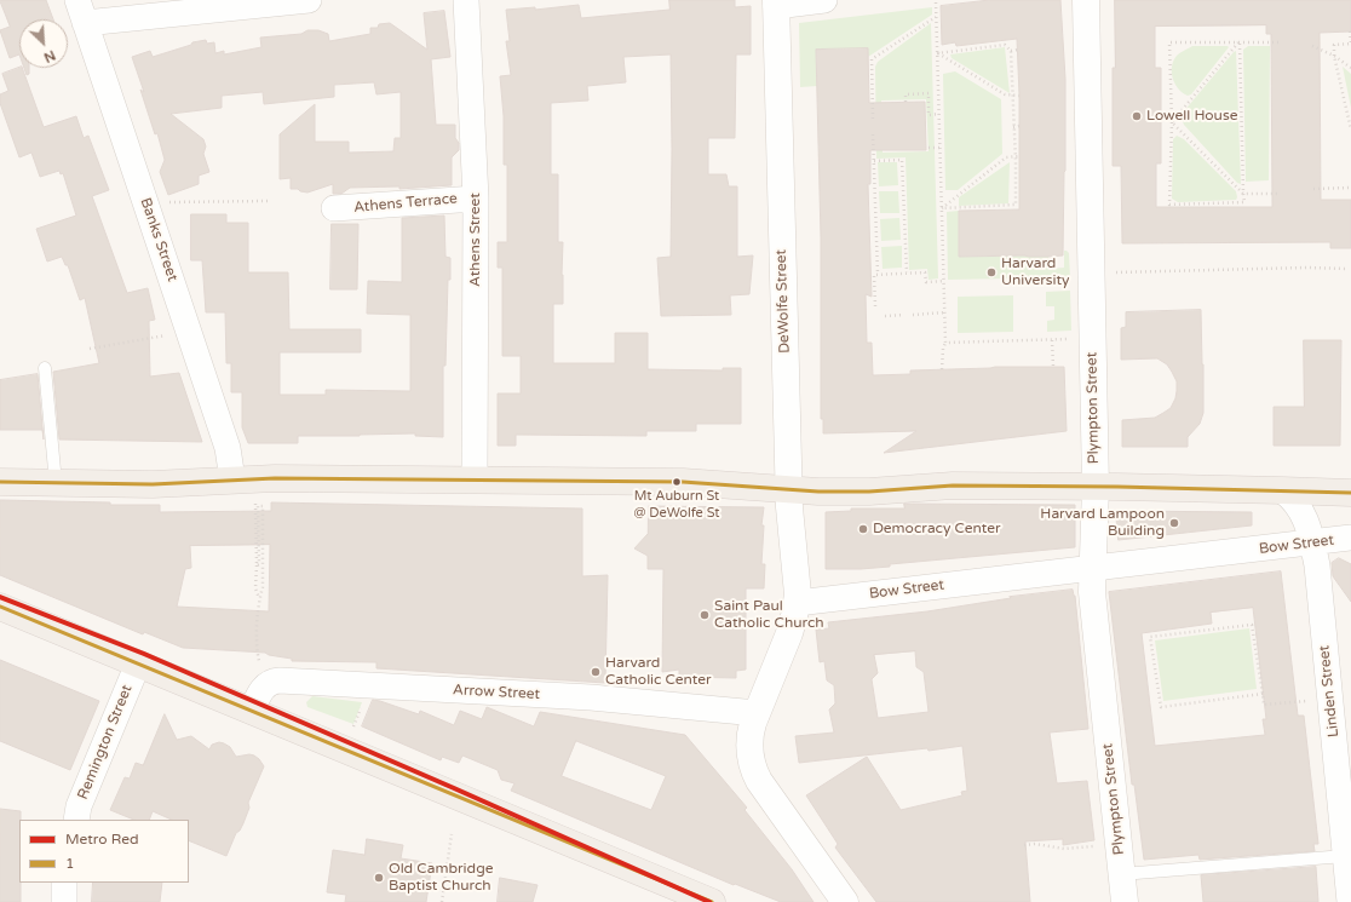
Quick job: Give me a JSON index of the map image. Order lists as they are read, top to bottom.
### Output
{
  "streets": {
    "street": [
      "Athens Terrace",
      "Banks Street",
      "Athens Street",
      "DeWolfe Street",
      "Plympton Street",
      "Bow Street",
      "Linden Street",
      "Arrow Street",
      "Remington Street"
    ]
  },
  "crossings": [
    ["Athens Terrace", "Athens Street"],
    ["DeWolfe Street", "Bow Street"],
    ["Plympton Street", "Bow Street"],
    ["Bow Street", "Linden Street"]
  ],
  "places": [
    "Lowell House",
    "Harvard University",
    "Mt Auburn St @ DeWolfe St",
    "Harvard Lampoon Building",
    "Democracy Center",
    "Saint Paul Catholic Church",
    "Harvard Catholic Center",
    "Old Cambridge Baptist Church"
  ],
  "lines": ["transit line 1", "metro line Red"],
  "legend": ["Metro Red", "1"],
  "north": "bottom right"
}
